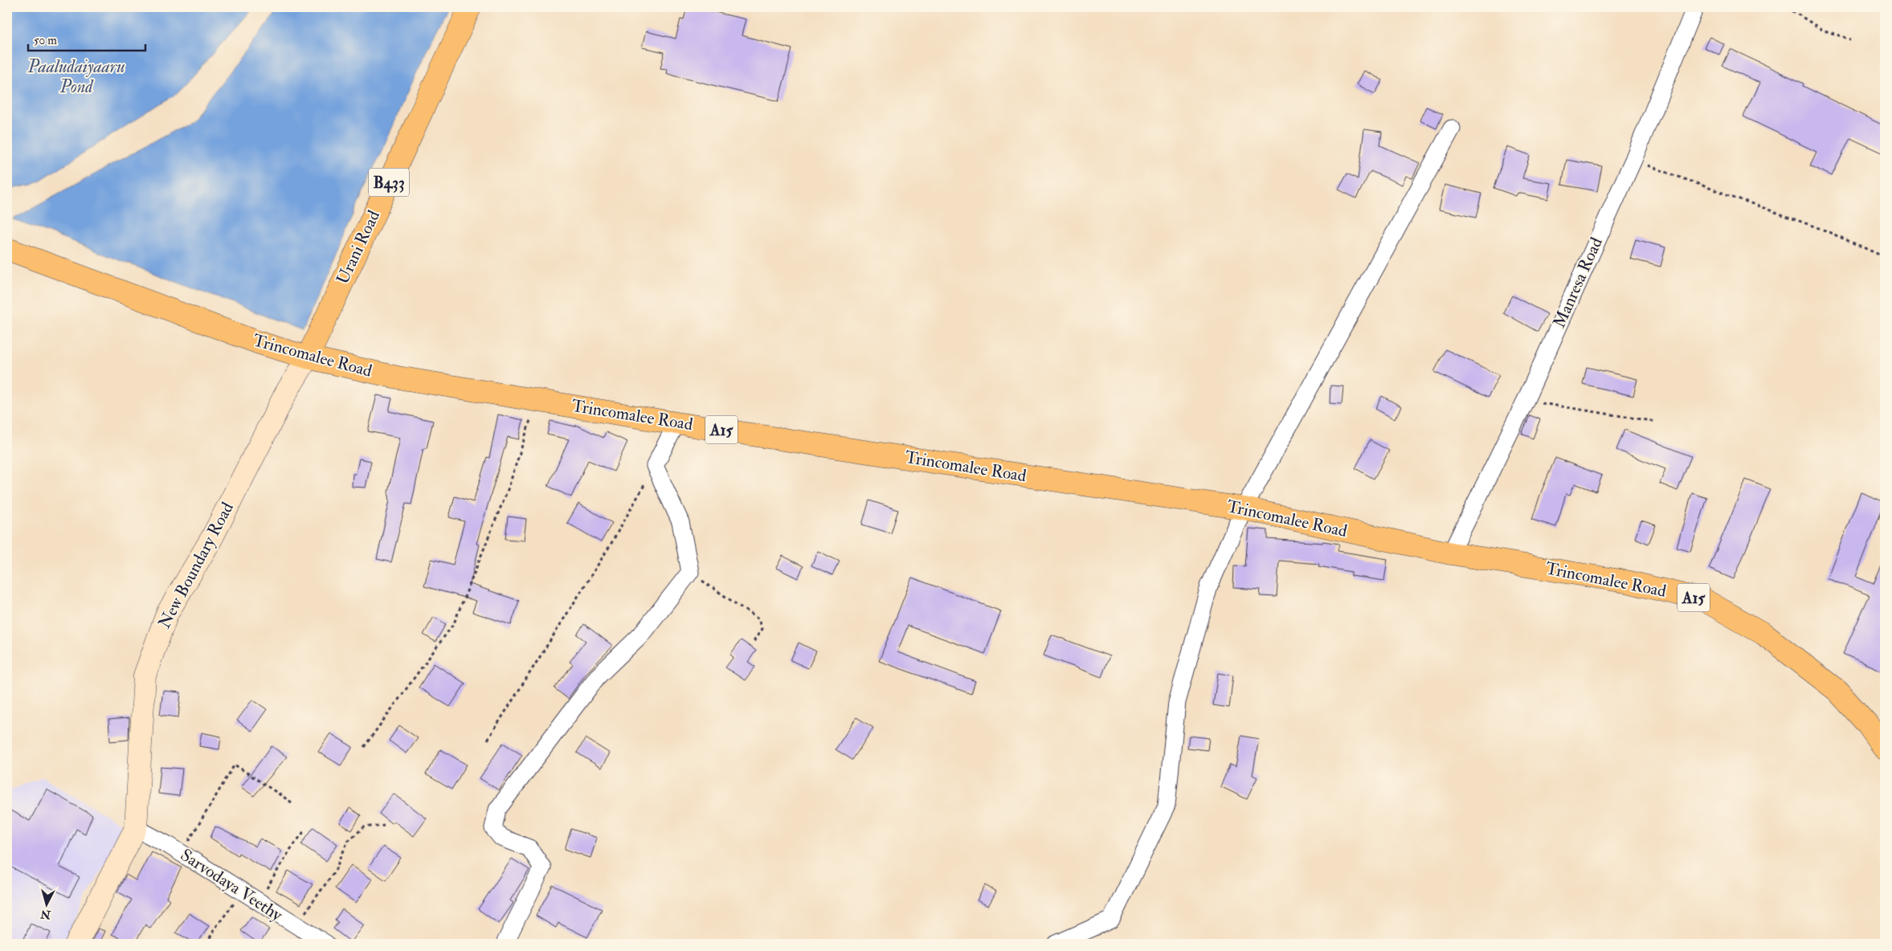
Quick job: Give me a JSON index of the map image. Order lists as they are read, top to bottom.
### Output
{
  "streets": {
    "main road": [
      "B433",
      "Urani Road",
      "Trincomalee Road",
      "A15",
      "New Boundary Road"
    ],
    "street": ["Manresa Road", "Sarvodaya Veethy"]
  },
  "crossings": [
    ["Urani Road", "Trincomalee Road"],
    ["Urani Road", "New Boundary Road"],
    ["Manresa Road", "Trincomalee Road"],
    ["Trincomalee Road", "New Boundary Road"],
    ["New Boundary Road", "Sarvodaya Veethy"]
  ],
  "water": ["Paaludaiyaaru Pond"],
  "scale_bar": "50 m",
  "north": "bottom"
}
